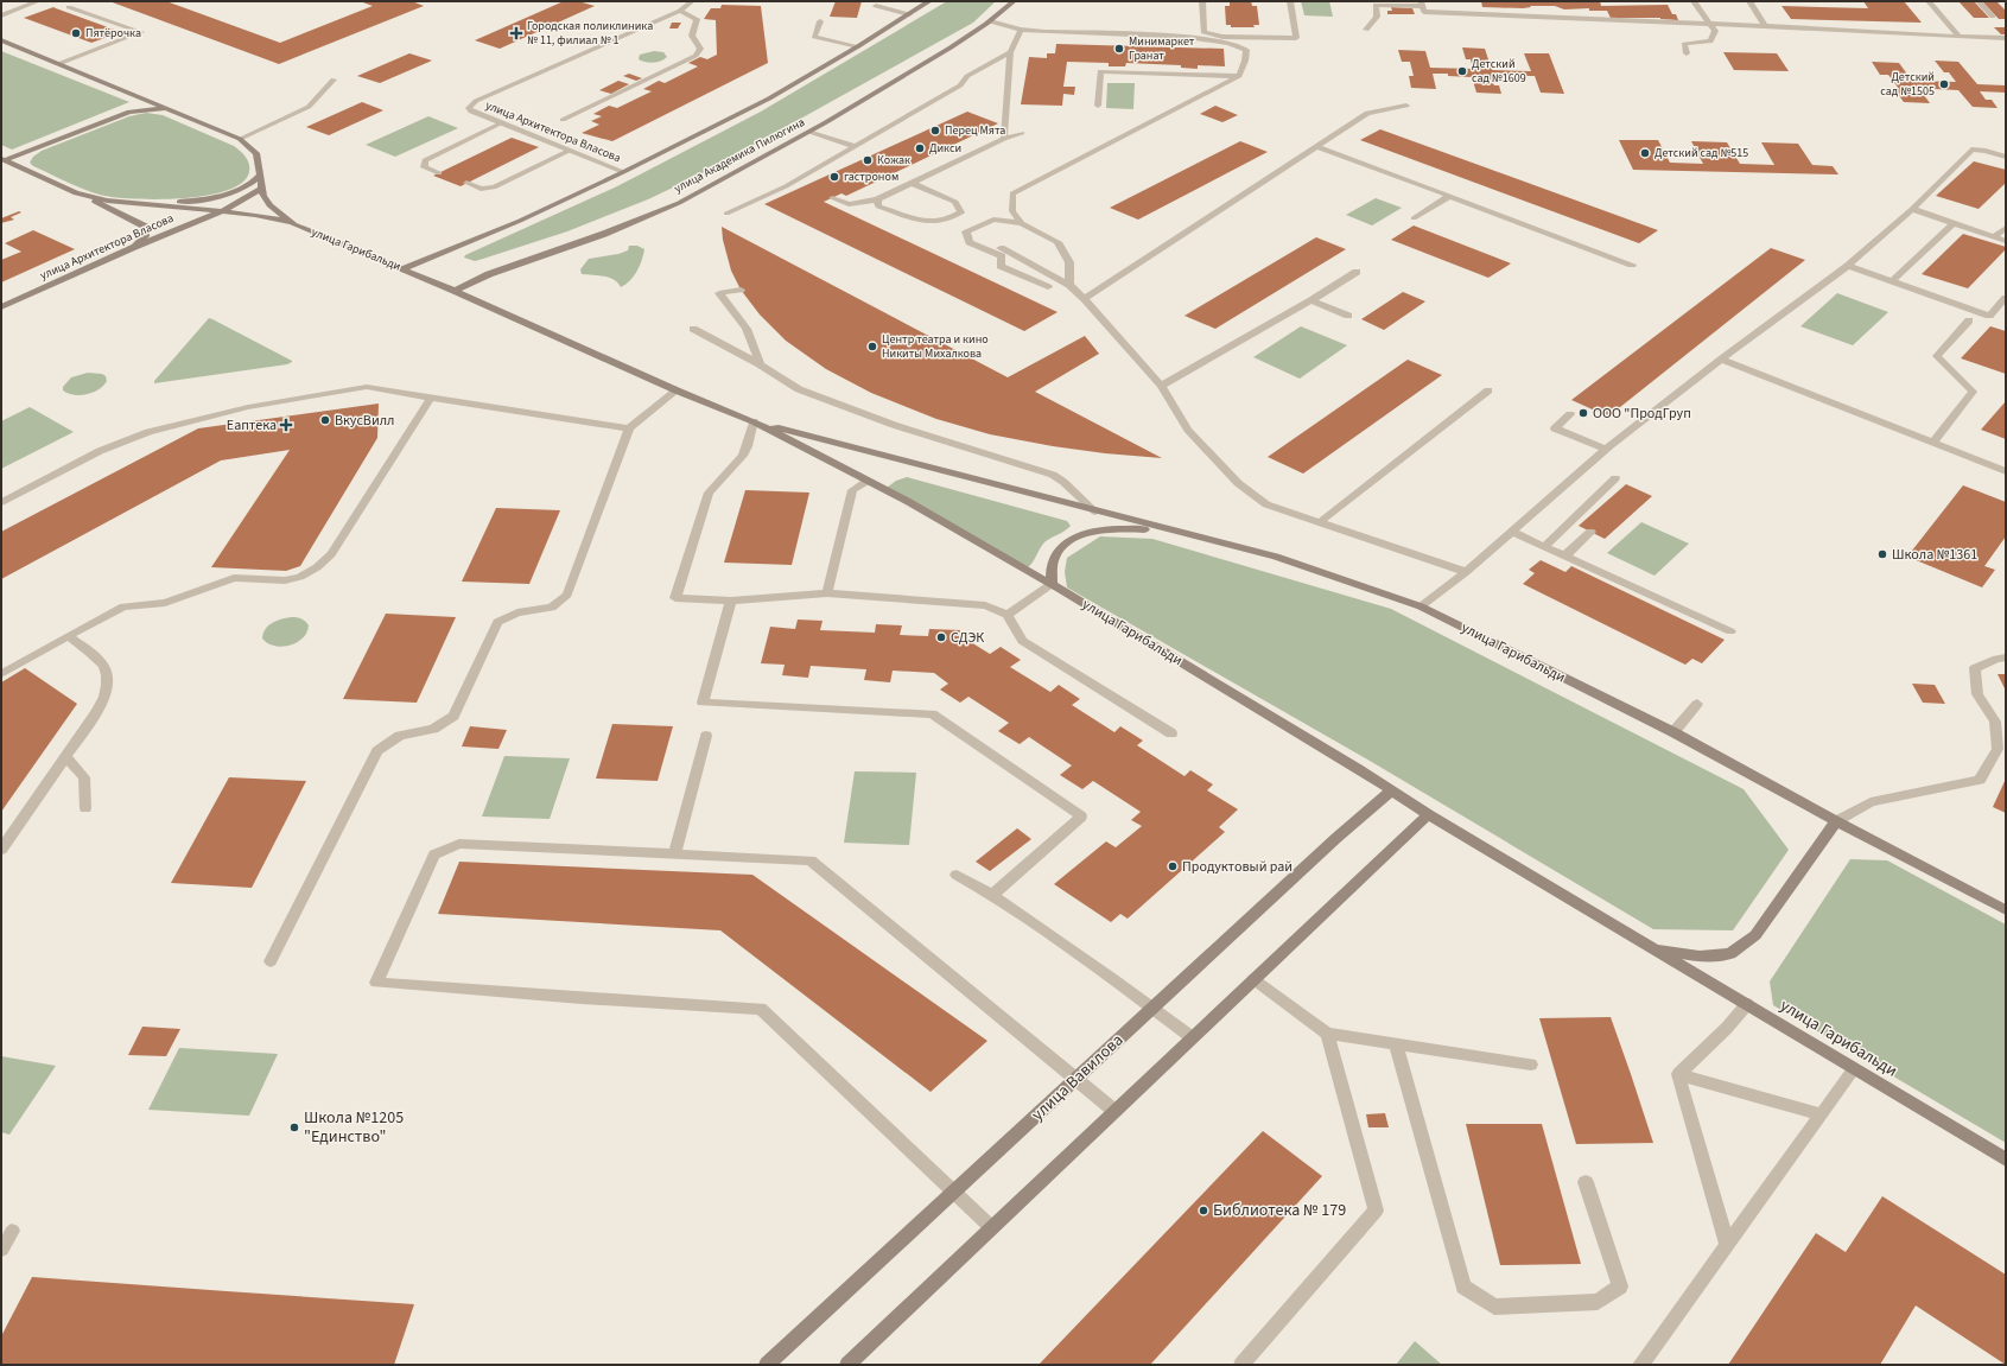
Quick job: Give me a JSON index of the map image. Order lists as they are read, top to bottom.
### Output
{
  "streets": {
    "street": [
      "улица Архитектора Власова",
      "улица Академика Пилюгина",
      "улица Гарибальди",
      "улица Вавилова"
    ]
  },
  "crossings": [
    ["улица Архитектора Власова", "улица Гарибальди"],
    ["улица Академика Пилюгина", "улица Гарибальди"],
    ["улица Гарибальди", "улица Вавилова"]
  ],
  "places": {
    "other": [
      "Пятёрочка",
      "Минимаркет Гранат",
      "Детский сад №1609",
      "Детский сад №1505",
      "Перец Мята",
      "Дикси",
      "Детский сад №515",
      "Кожак",
      "гастроном",
      "Центр театра и кино Никиты Михалкова",
      "ООО \"ПродГруп",
      "ВкусВилл",
      "Школа №1361",
      "СДЭК",
      "Продуктовый рай",
      "Школа №1205 \"Единство\"",
      "Библиотека № 179"
    ],
    "health": ["Городская поликлиника № 11, филиал № 1", "Еаптека"]
  }
}
